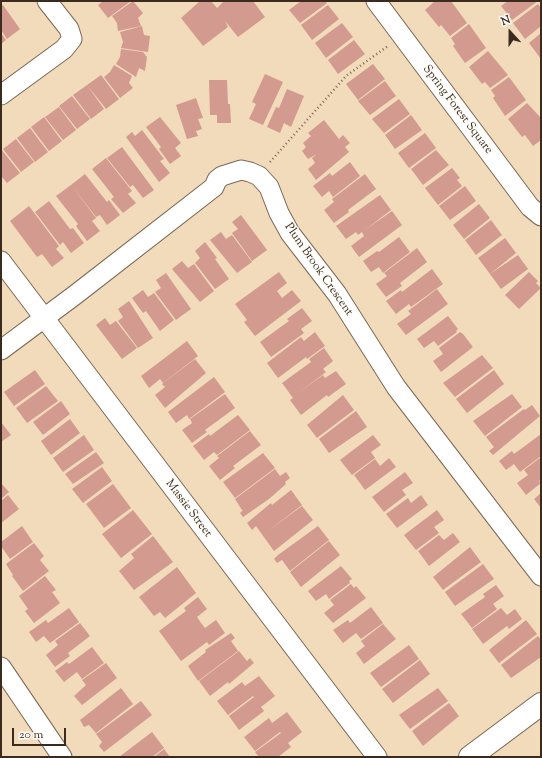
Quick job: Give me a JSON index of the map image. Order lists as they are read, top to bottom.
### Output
{
  "streets": {
    "street": ["Spring Forest Square", "Plum Brook Crescent", "Massie Street"]
  },
  "scale_bar": "20 m",
  "north": "top"
}
